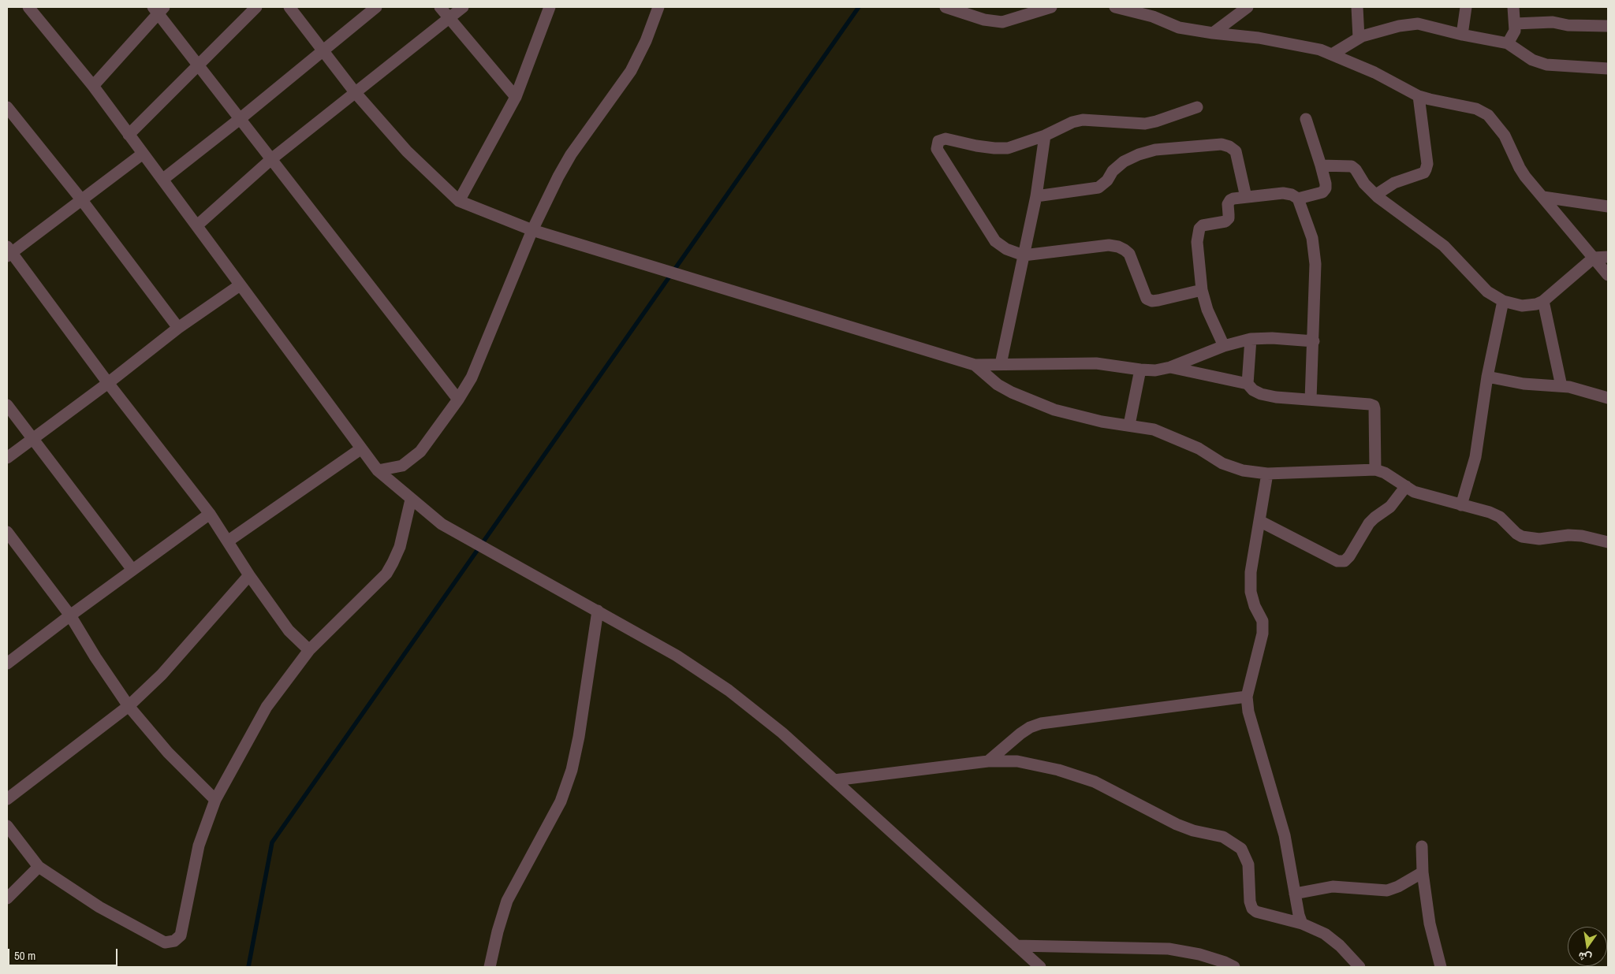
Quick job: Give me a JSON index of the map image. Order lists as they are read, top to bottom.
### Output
{
  "scale_bar": "50 m",
  "north": "bottom"
}
